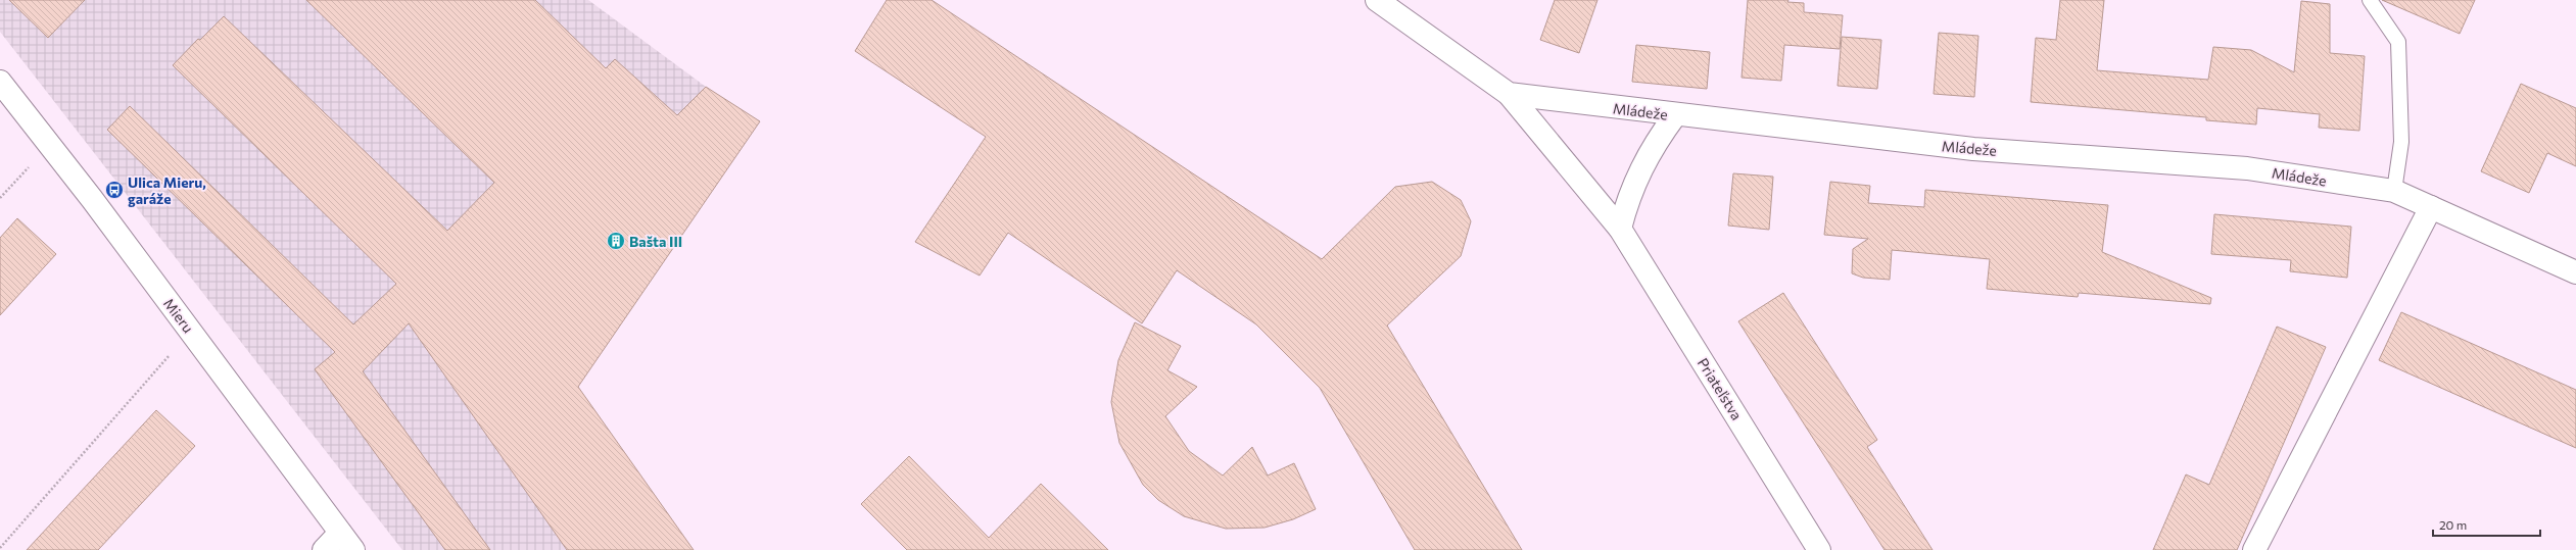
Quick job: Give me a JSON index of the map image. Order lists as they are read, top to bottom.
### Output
{
  "streets": {
    "street": ["Mládeže", "Mieru", "Priateľstva"]
  },
  "crossings": [
    ["Mládeže", "Priateľstva"]
  ],
  "places": {
    "bus stop": ["Ulica Mieru, garáže"],
    "building": ["Bašta III"]
  },
  "scale_bar": "20 m"
}
